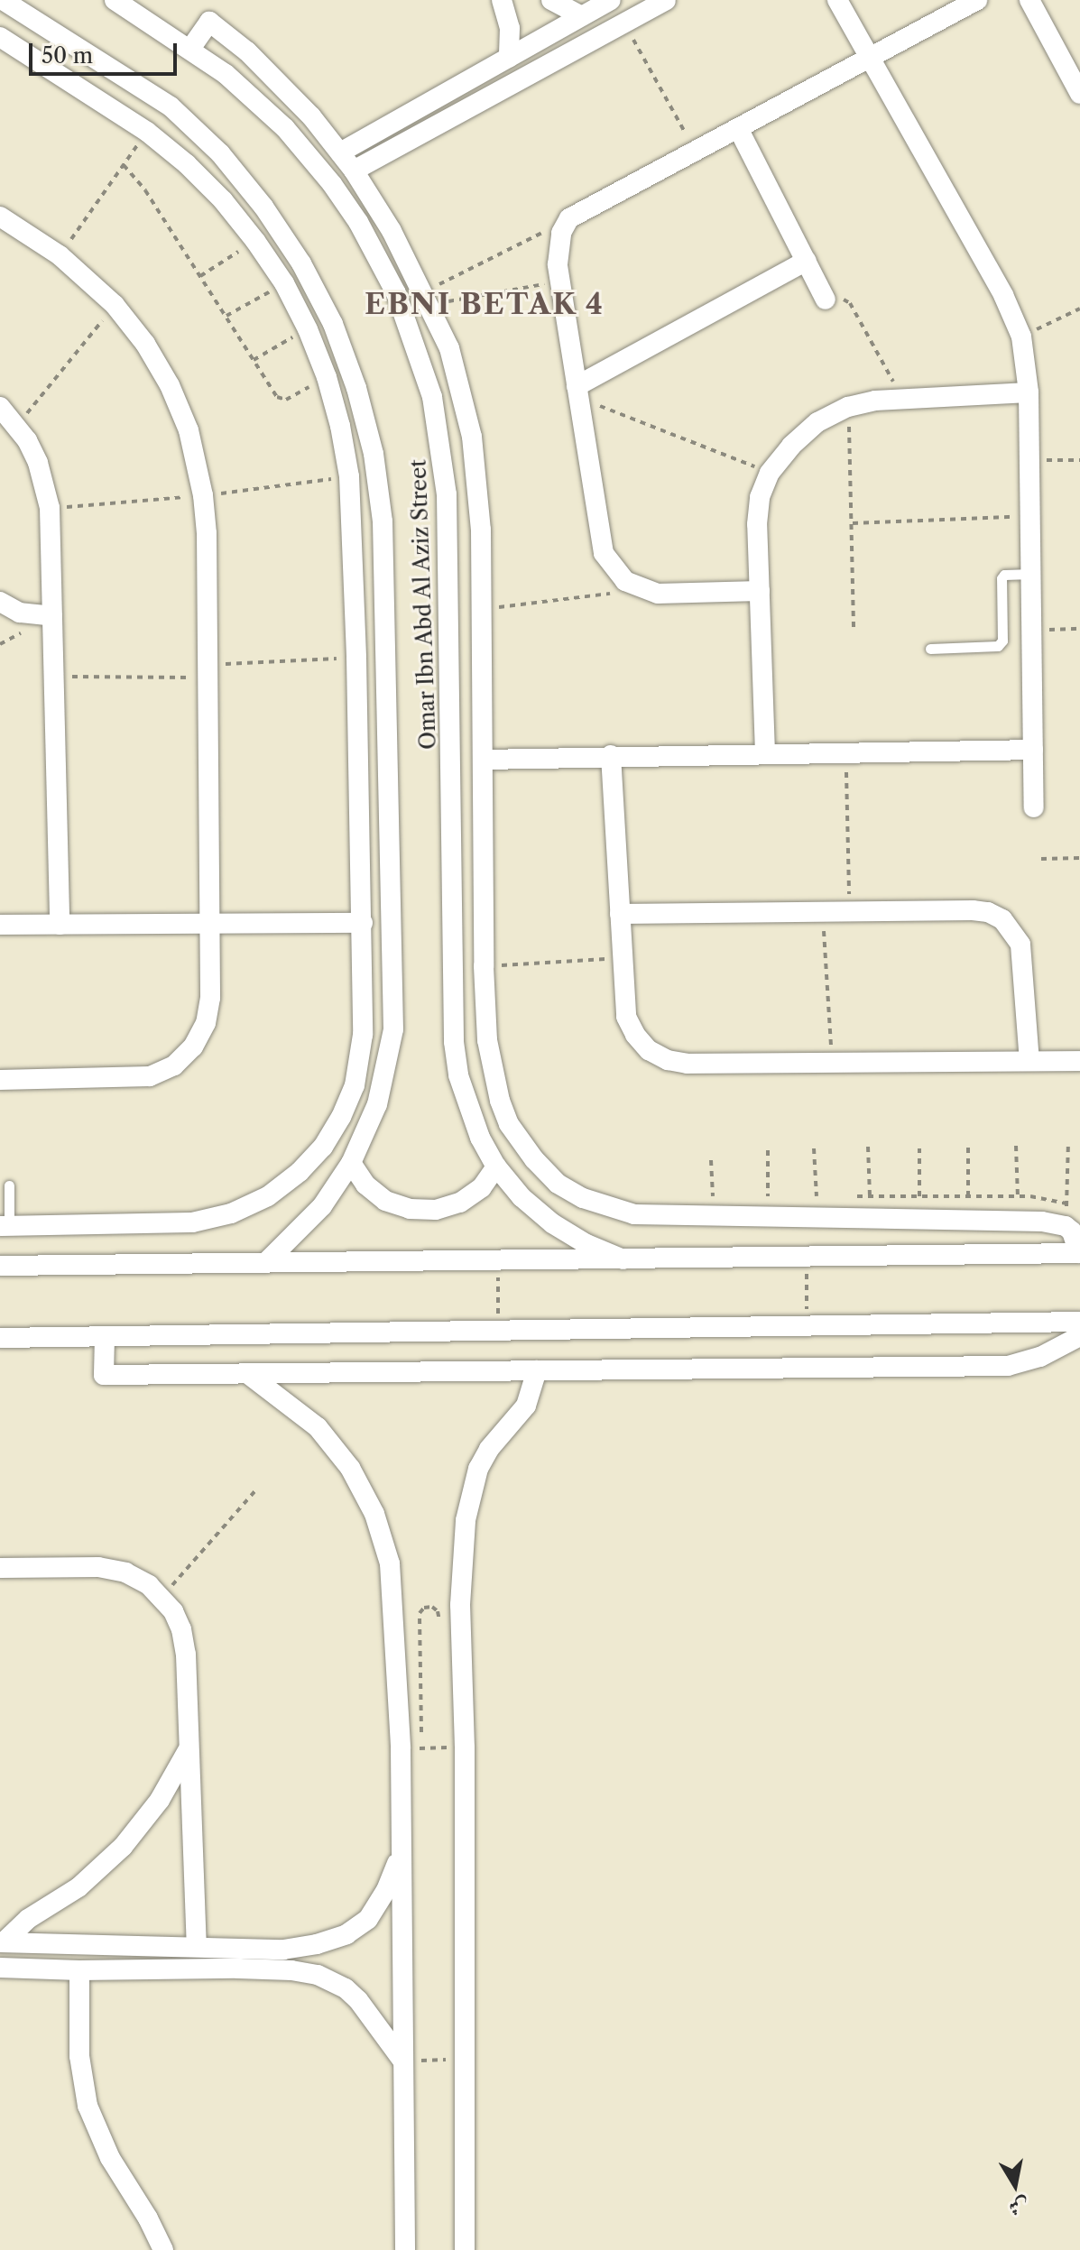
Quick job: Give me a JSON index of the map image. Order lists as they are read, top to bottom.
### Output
{
  "streets": {
    "street": ["Omar Ibn Abd Al Aziz Street"]
  },
  "districts": ["EBNI BETAK 4"],
  "scale_bar": "50 m",
  "north": "bottom"
}
